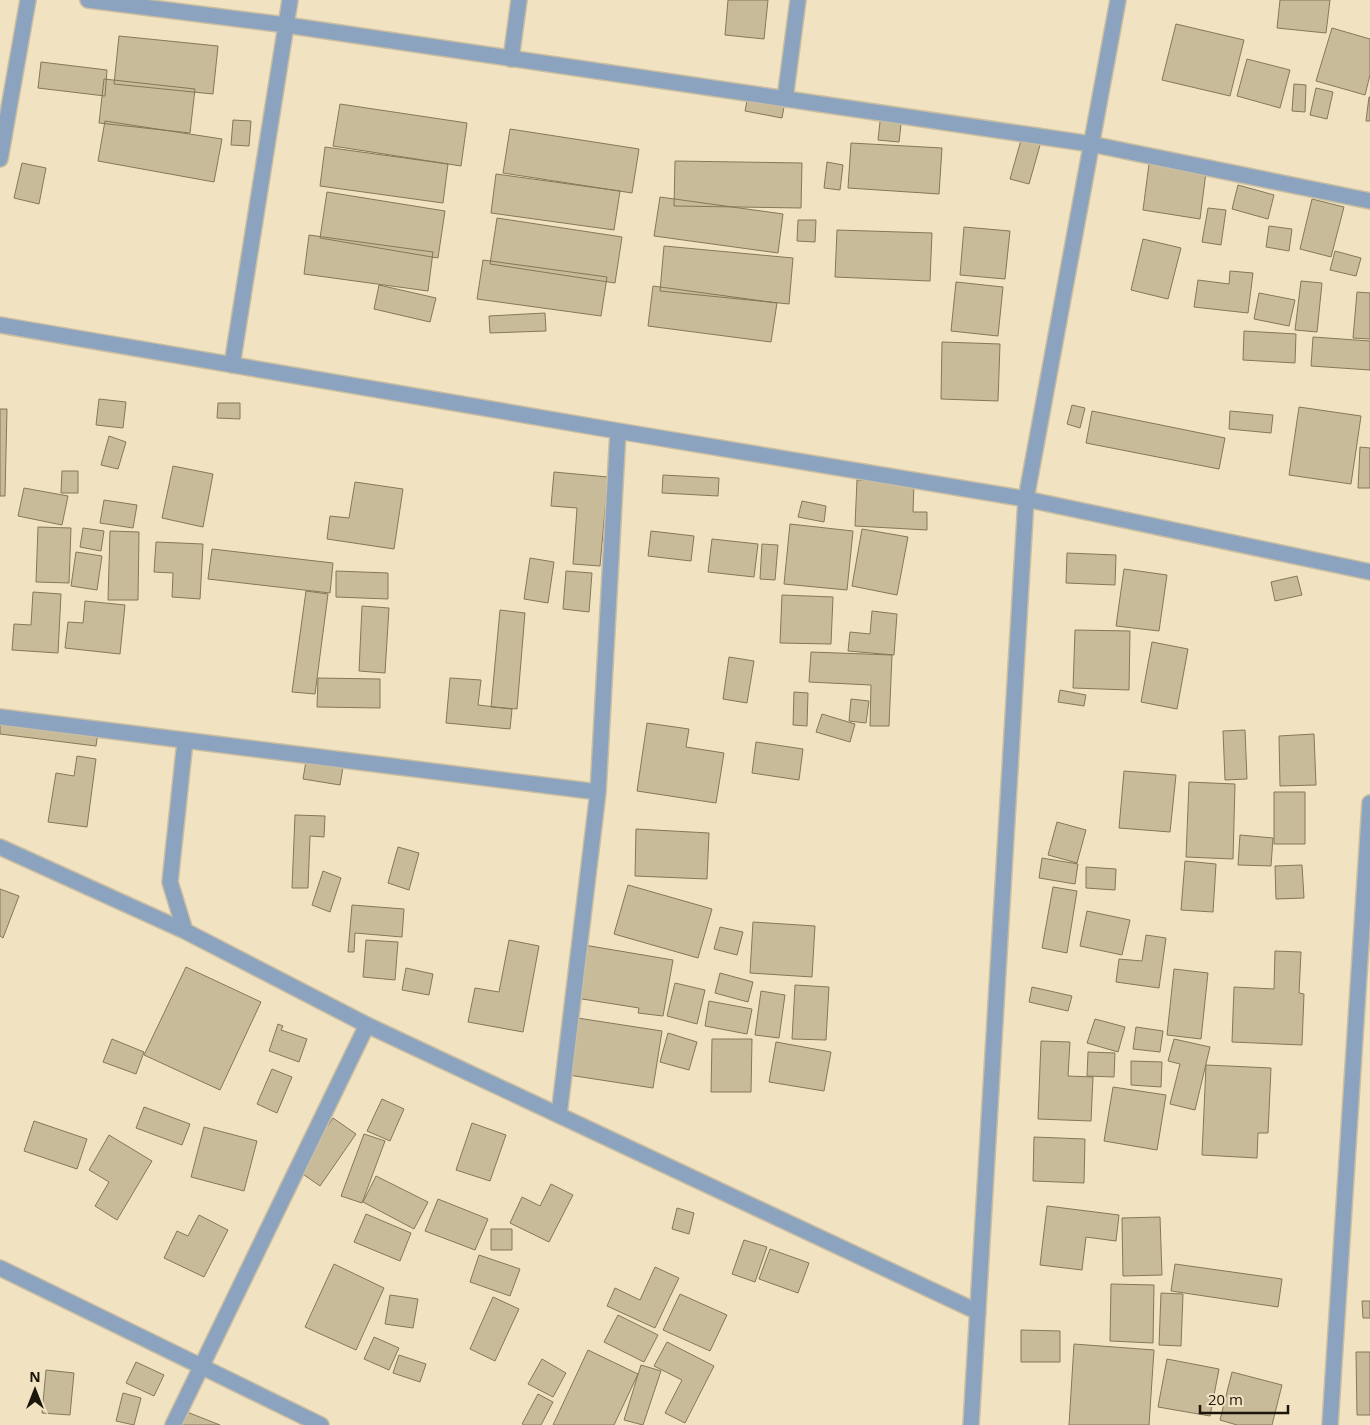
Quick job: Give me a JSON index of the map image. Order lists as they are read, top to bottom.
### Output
{
  "scale_bar": "20 m",
  "north": "top"
}
